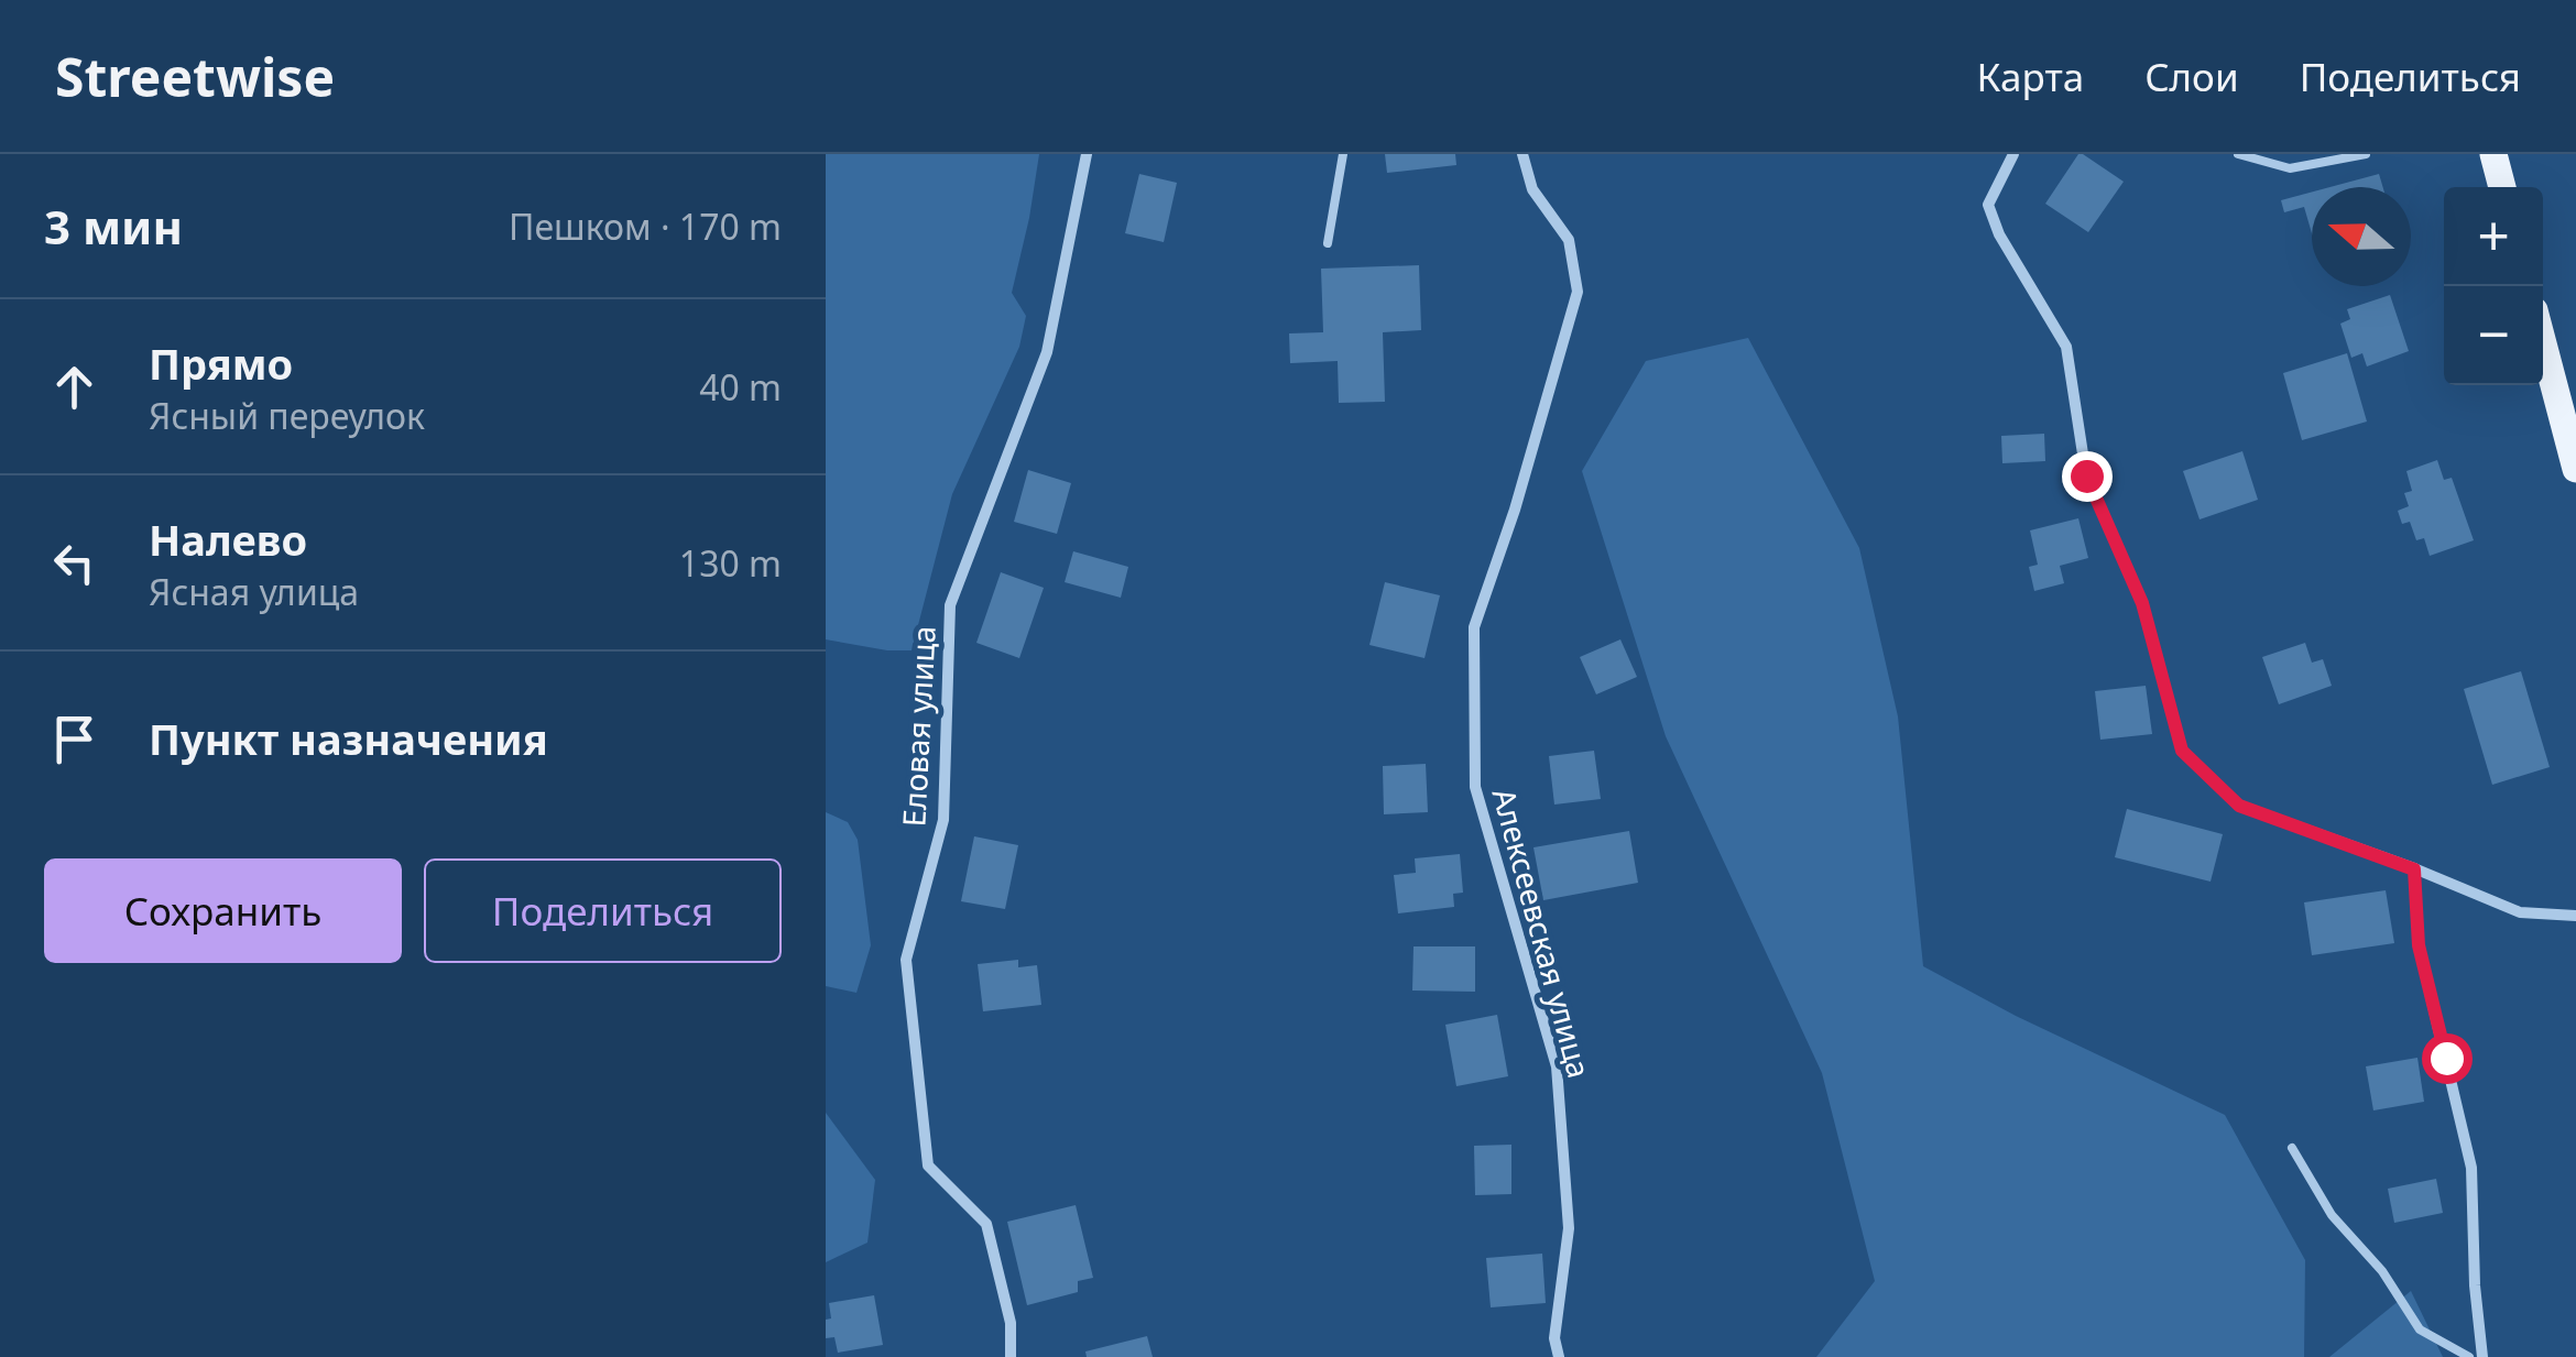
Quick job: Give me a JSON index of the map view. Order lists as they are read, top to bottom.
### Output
{
  "streets": {
    "street": ["Еловая улица", "Алексеевская улица"]
  },
  "north": "left",
  "page": {
    "header": "Streetwise",
    "nav": ["Карта", "Слои", "Поделиться"],
    "heading": ["3 мин", "Пешком · 170 m"],
    "map_buttons": ["+", "−"],
    "list": [
      ["Прямо", "Ясный переулок", "40 m"],
      ["Налево", "Ясная улица", "130 m"],
      "Пункт назначения"
    ],
    "buttons": ["Сохранить", "Поделиться"]
  }
}
